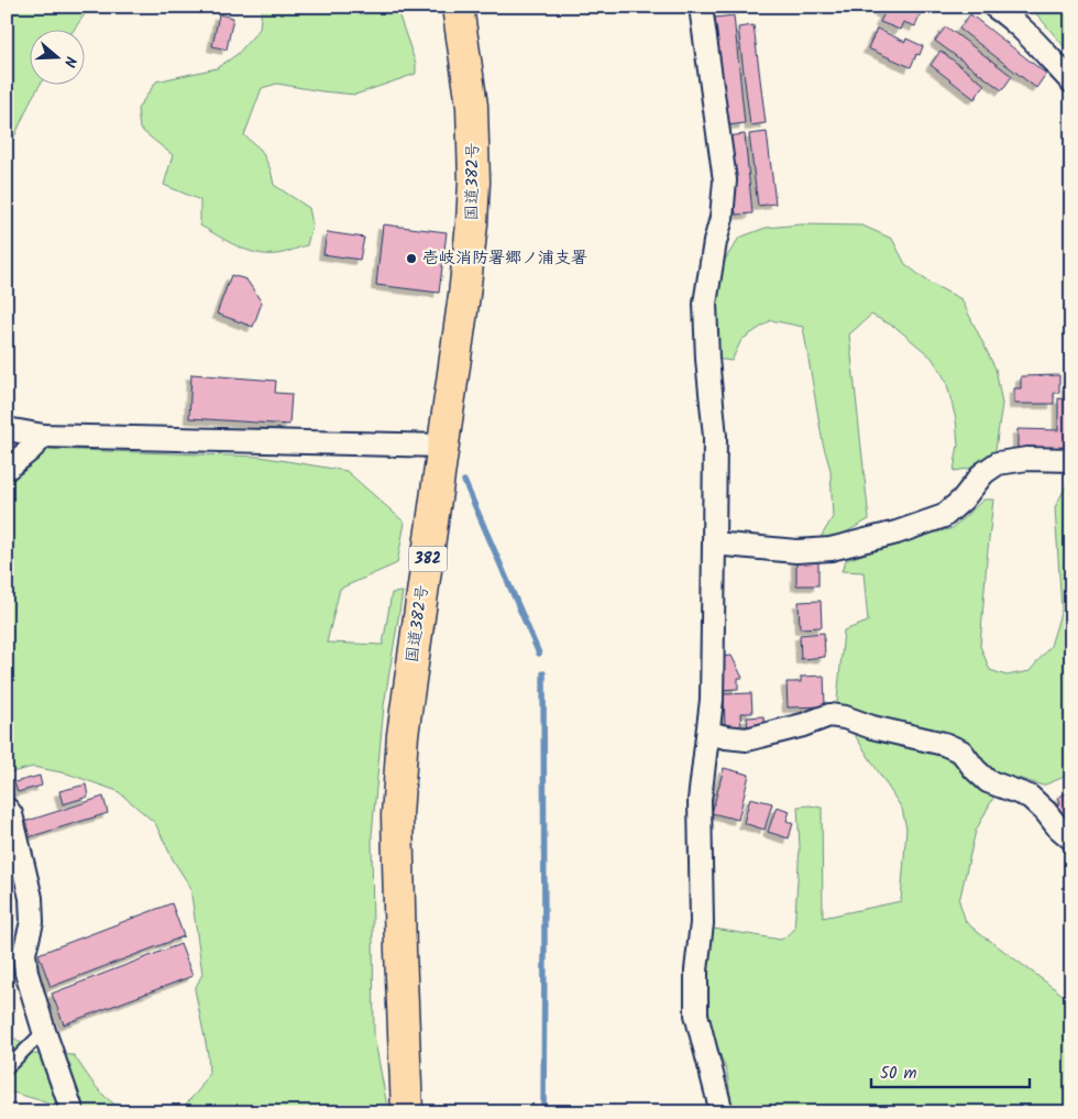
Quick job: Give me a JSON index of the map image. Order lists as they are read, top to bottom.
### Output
{
  "streets": {
    "highway": ["国道382号", "382"]
  },
  "places": ["壱岐消防署郷ノ浦支署"],
  "scale_bar": "50 m",
  "north": "right"
}
